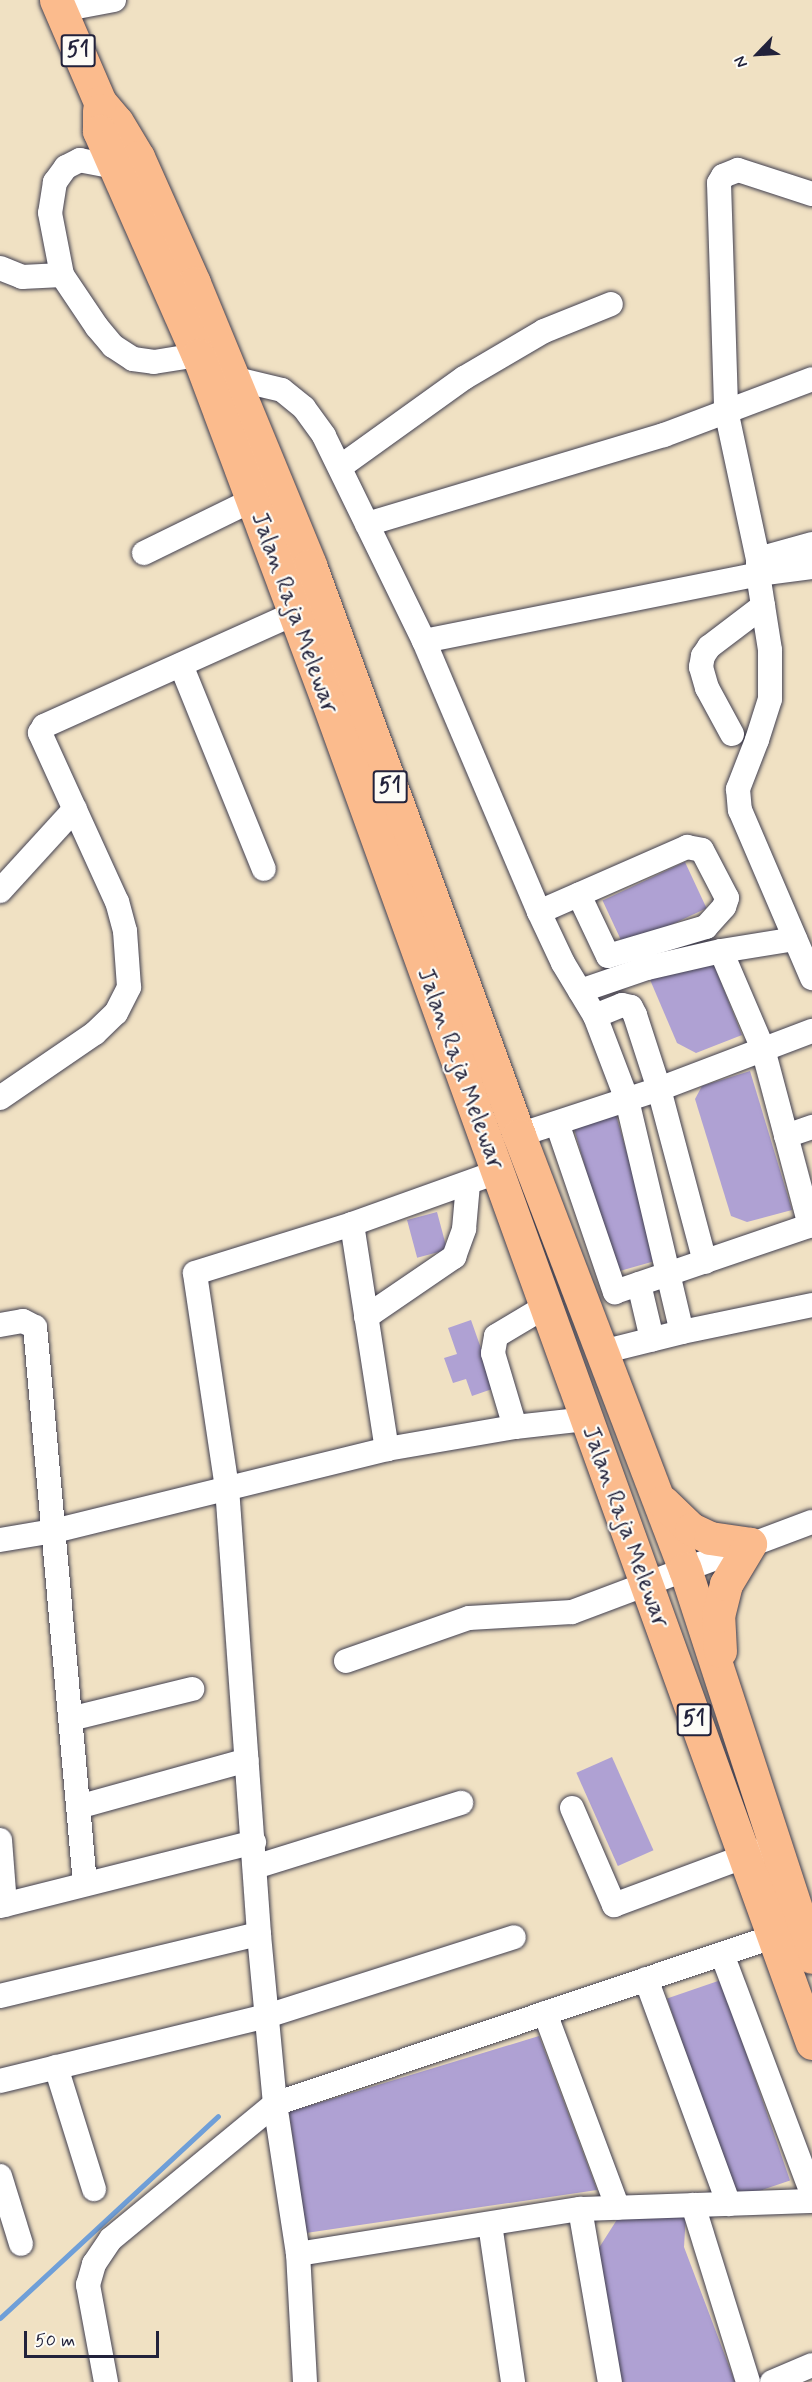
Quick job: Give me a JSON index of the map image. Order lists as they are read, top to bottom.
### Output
{
  "streets": {
    "highway": ["51", "Jalan Raja Melewar"]
  },
  "scale_bar": "50 m",
  "north": "bottom left"
}
